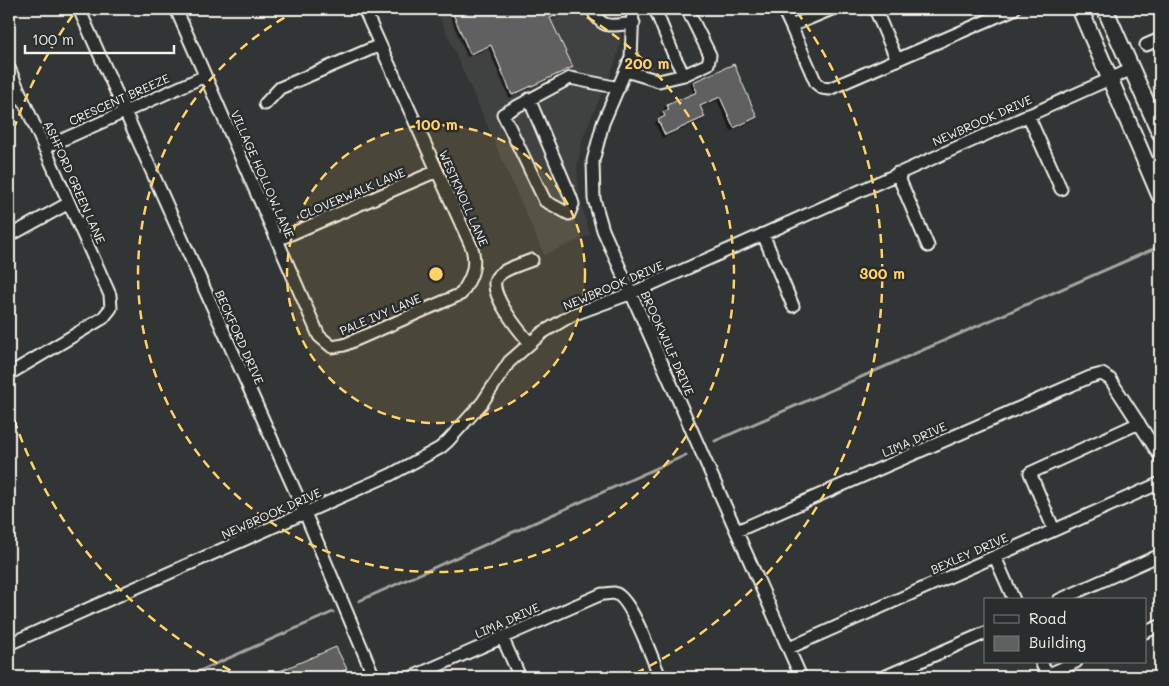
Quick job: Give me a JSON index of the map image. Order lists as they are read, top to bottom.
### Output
{
  "streets": {
    "street": [
      "CRESCENT BREEZE",
      "NEWBROOK DRIVE",
      "VILLAGE HOLLOW LANE",
      "ASHFORD GREEN LANE",
      "CLOVERWALK LANE",
      "WESTKNOLL LANE",
      "PALE IVY LANE",
      "BECKFORD DRIVE",
      "BROOKWULF DRIVE",
      "LIMA DRIVE",
      "BEXLEY DRIVE"
    ]
  },
  "crossings": [
    ["CRESCENT BREEZE", "VILLAGE HOLLOW LANE"],
    ["CRESCENT BREEZE", "ASHFORD GREEN LANE"],
    ["CRESCENT BREEZE", "BECKFORD DRIVE"],
    ["NEWBROOK DRIVE", "BECKFORD DRIVE"],
    ["NEWBROOK DRIVE", "BROOKWULF DRIVE"],
    ["VILLAGE HOLLOW LANE", "CLOVERWALK LANE"],
    ["VILLAGE HOLLOW LANE", "PALE IVY LANE"],
    ["CLOVERWALK LANE", "WESTKNOLL LANE"],
    ["WESTKNOLL LANE", "PALE IVY LANE"],
    ["BROOKWULF DRIVE", "LIMA DRIVE"],
    ["BROOKWULF DRIVE", "BEXLEY DRIVE"]
  ],
  "legend": ["Road", "Building"],
  "scale_bar": "100 m",
  "rings": ["200 m", "100 m", "300 m"]
}
